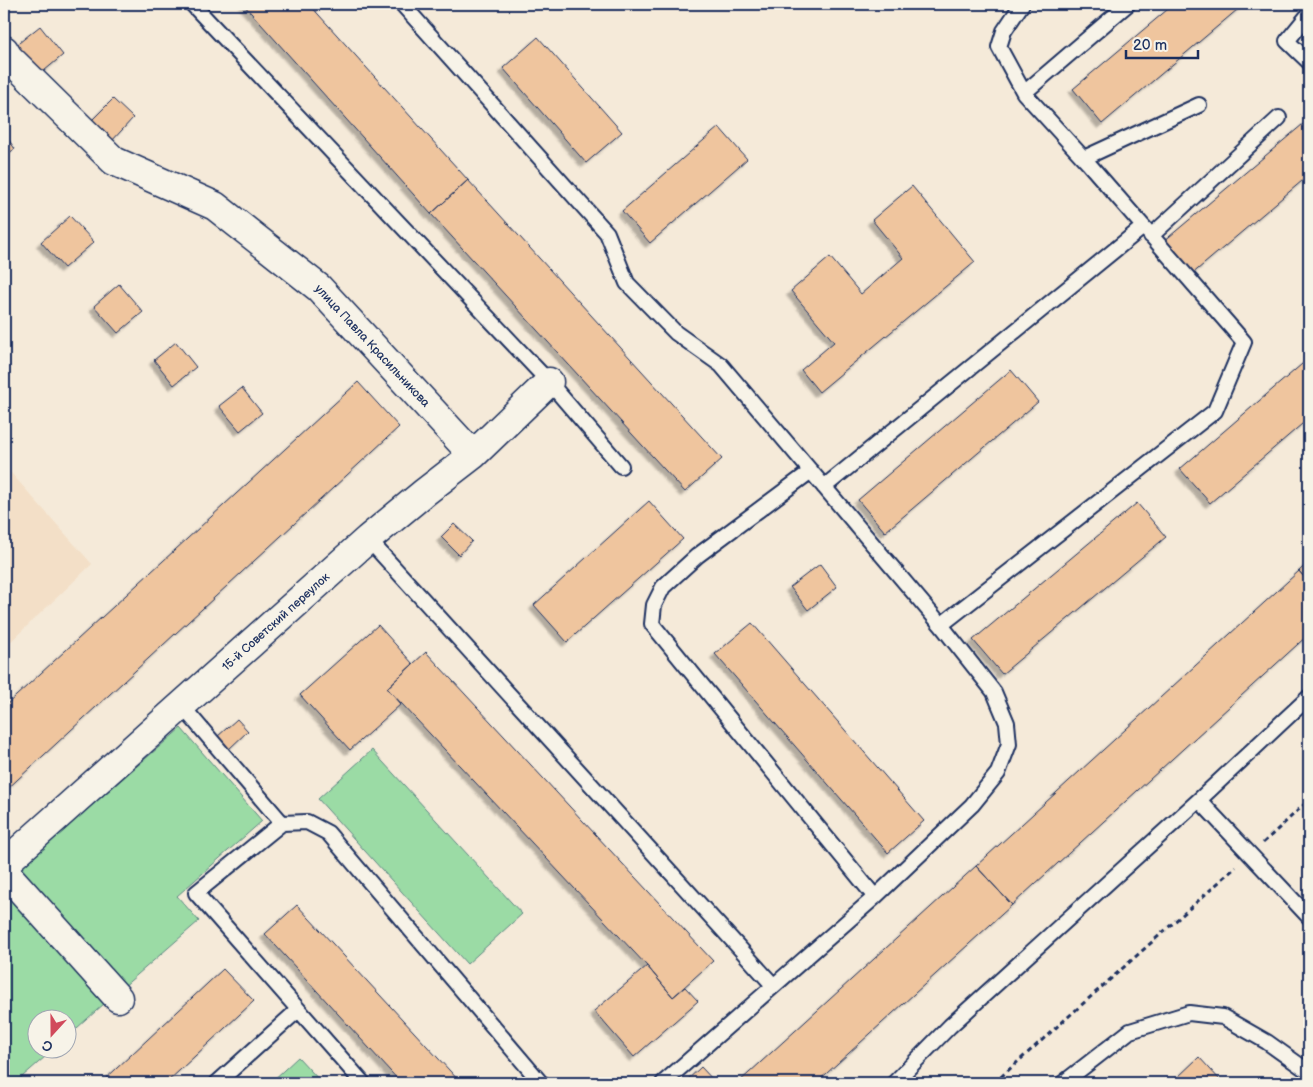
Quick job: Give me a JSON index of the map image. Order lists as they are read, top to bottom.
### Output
{
  "streets": {
    "street": ["улица Павла Красильникова", "15-й Советский переулок"]
  },
  "crossings": [
    ["улица Павла Красильникова", "15-й Советский переулок"]
  ],
  "scale_bar": "20 m",
  "north": "bottom"
}
